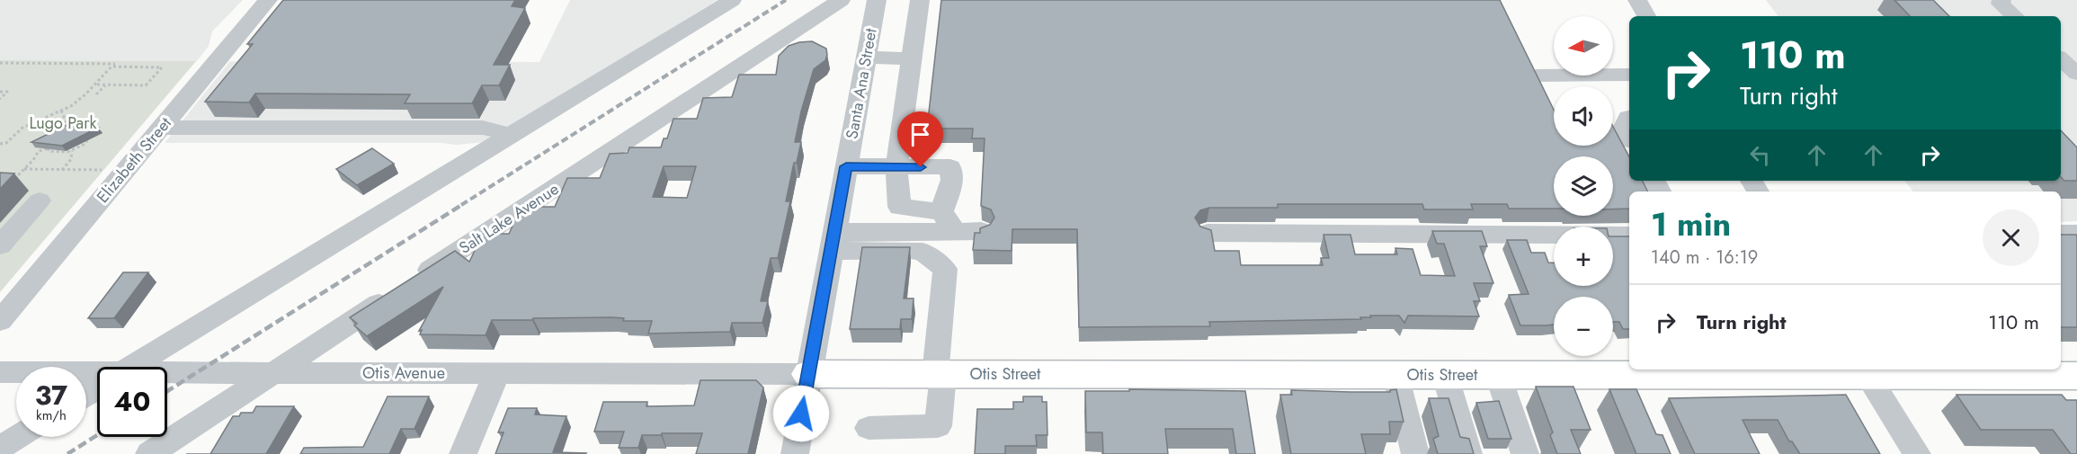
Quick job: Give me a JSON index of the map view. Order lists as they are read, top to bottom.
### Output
{
  "streets": {
    "main road": ["Otis Street"],
    "street": [
      "Santa Ana Street",
      "Elizabeth Street",
      "Salt Lake Avenue",
      "Otis Avenue"
    ]
  },
  "crossings": [
    ["Santa Ana Street", "Otis Avenue"],
    ["Santa Ana Street", "Otis Street"],
    ["Salt Lake Avenue", "Otis Avenue"],
    ["Otis Avenue", "Otis Street"]
  ],
  "parks": ["Lugo Park"],
  "north": "left",
  "page": {
    "map_buttons": ["+", "−"],
    "turn": ["110 m", "Turn right"],
    "heading": ["1 min", "140 m · 16:19"],
    "list": [
      {
        "name": "Turn right",
        "value": "110 m"
      }
    ],
    "speed": "37 km/h",
    "limit": "40"
  }
}
